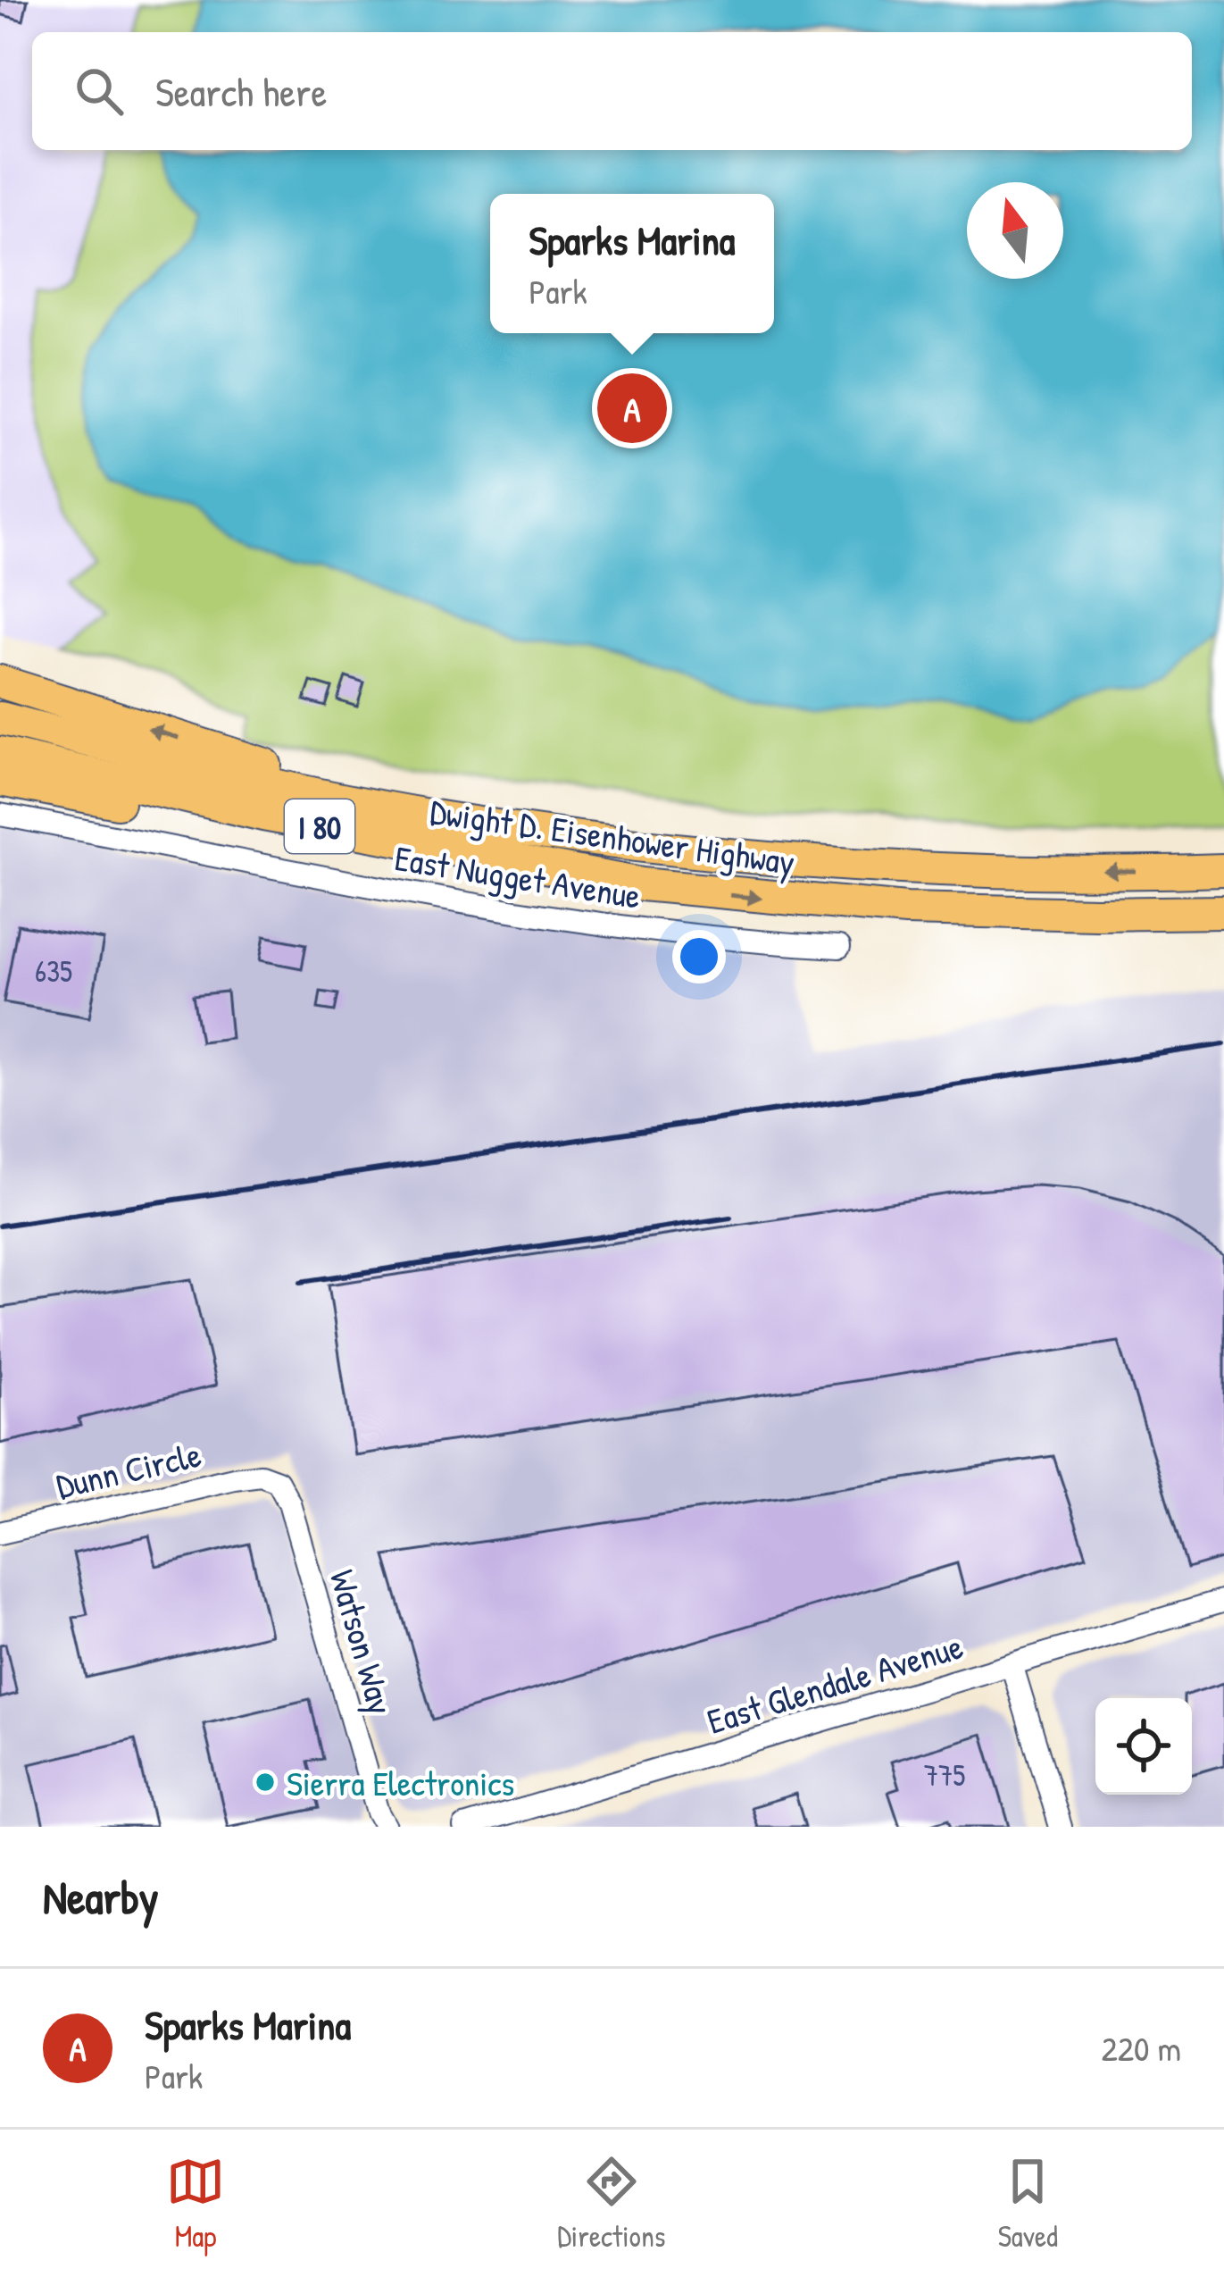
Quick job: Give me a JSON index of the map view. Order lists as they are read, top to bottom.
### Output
{
  "streets": {
    "highway": ["I 80", "Dwight D. Eisenhower Highway"],
    "street": [
      "East Nugget Avenue",
      "Dunn Circle",
      "Watson Way",
      "East Glendale Avenue"
    ]
  },
  "crossings": [
    ["Dunn Circle", "Watson Way"]
  ],
  "places": ["Sierra Electronics"],
  "house_numbers": ["635", "775"],
  "north": "top",
  "page": {
    "search": "Search here",
    "popup": ["Sparks Marina", "Park"],
    "pins": "A",
    "heading": "Nearby",
    "list": [
      {
        "mark": "A",
        "name": "Sparks Marina",
        "note": "Park",
        "value": "220 m"
      }
    ],
    "nav": ["Map", "Directions", "Saved"]
  }
}
